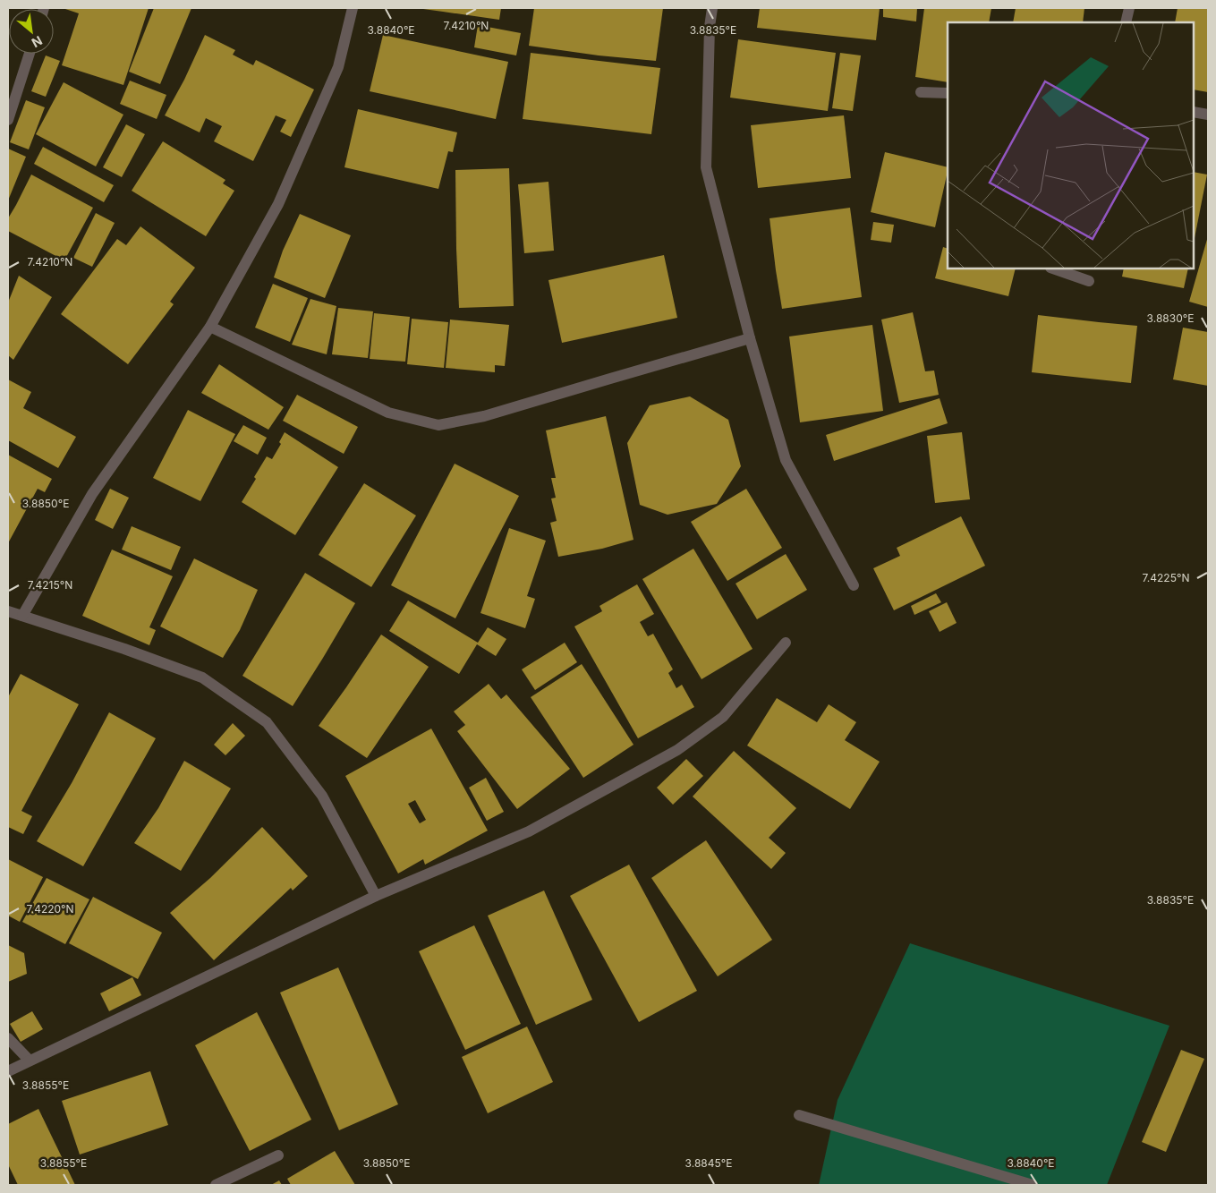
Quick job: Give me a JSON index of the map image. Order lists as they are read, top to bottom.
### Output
{
  "north": "bottom right",
  "coordinates": [
    "7.4210°N",
    "3.8840°E",
    "3.8835°E",
    "3.8830°E",
    "3.8850°E",
    "7.4225°N",
    "7.4215°N",
    "7.4220°N",
    "3.8855°E",
    "3.8845°E"
  ]
}
